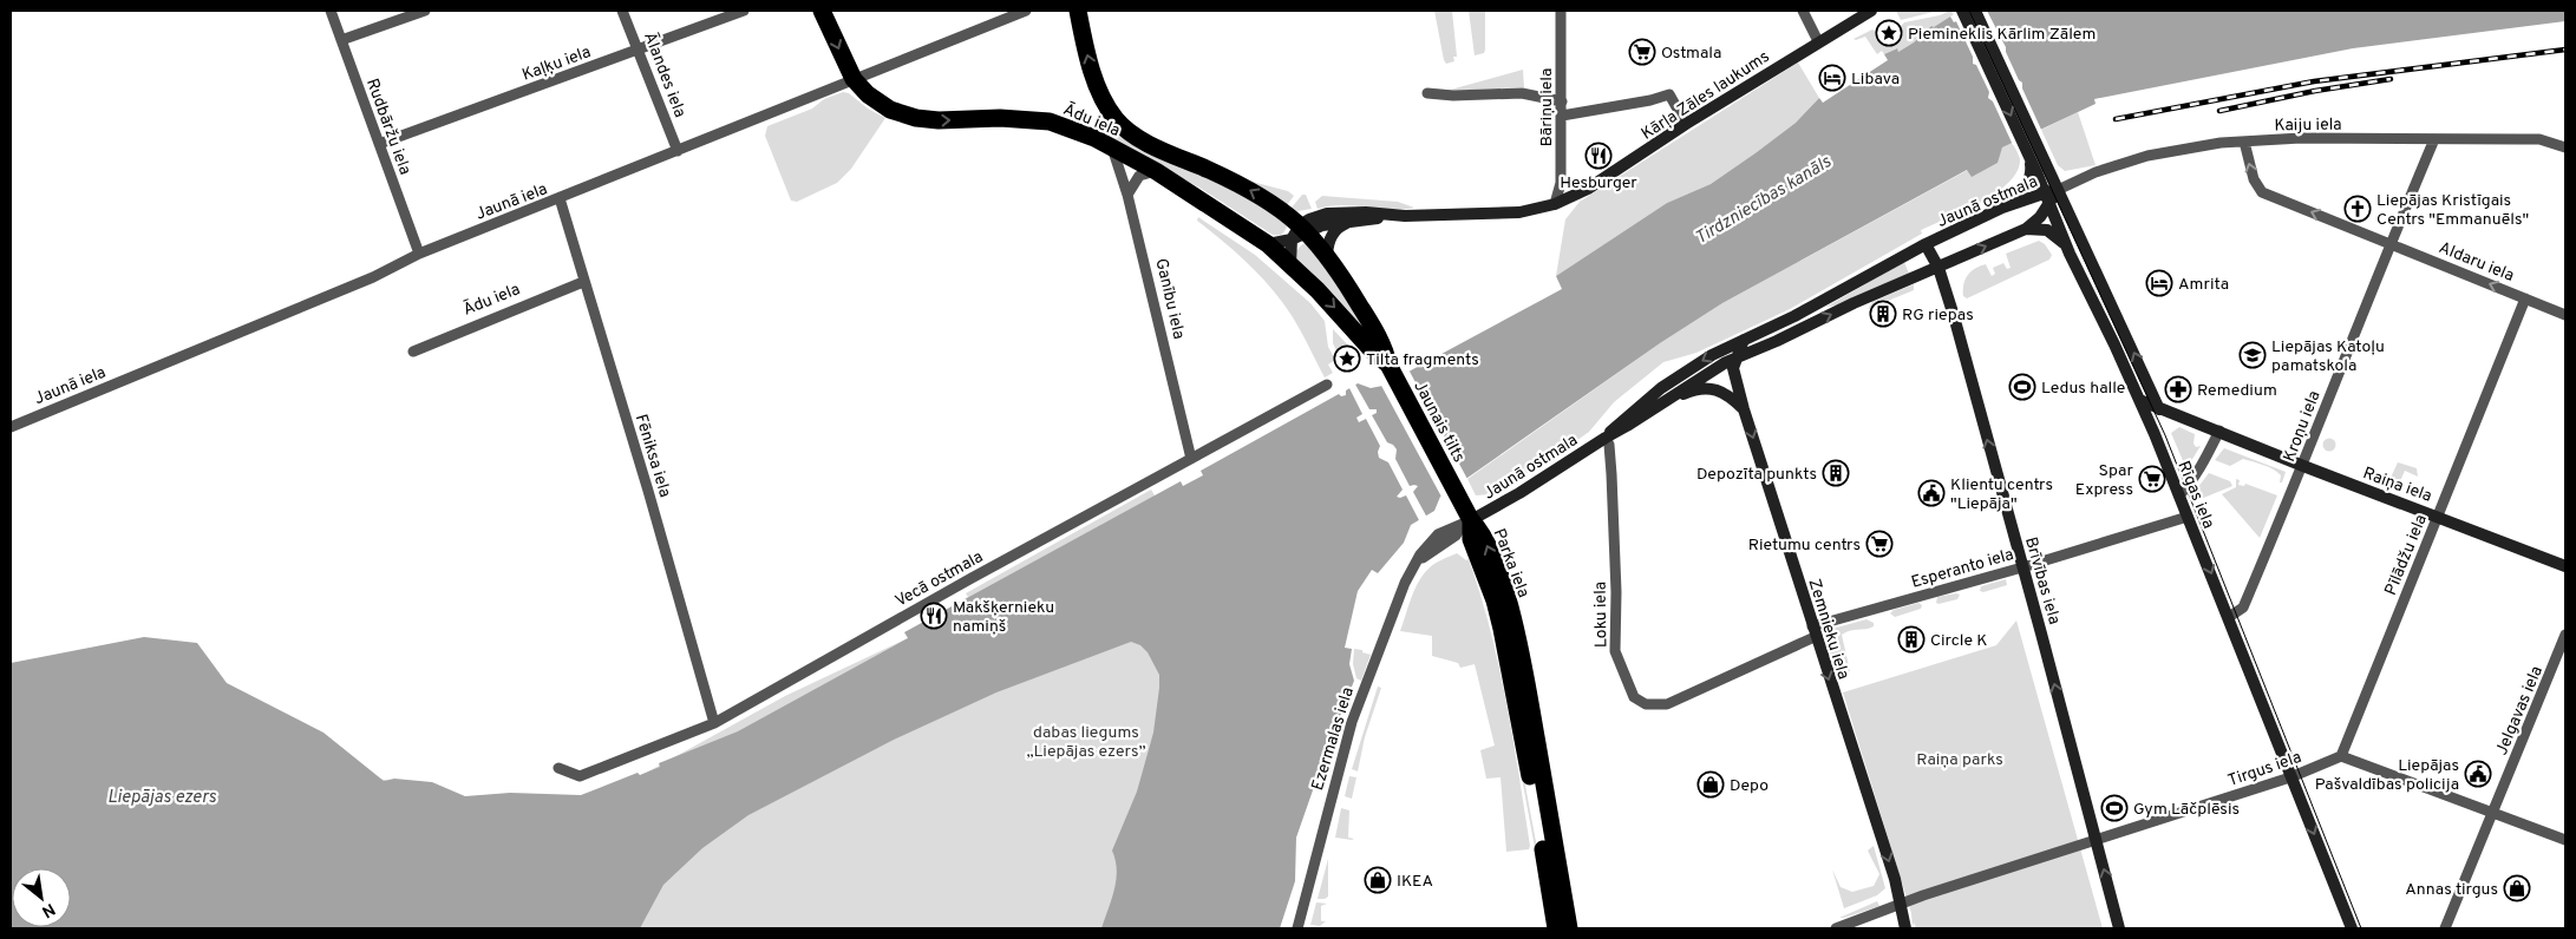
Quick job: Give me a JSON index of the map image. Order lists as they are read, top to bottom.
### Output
{
  "streets": {
    "highway": ["Ādu iela", "Jaunais tilts", "Parka iela"],
    "main road": [
      "Kārļa Zāles laukums",
      "Jaunā ostmala",
      "Raiņa iela",
      "Rīgas iela",
      "Brīvības iela",
      "Zemnieku iela"
    ],
    "street": [
      "Kaļķu iela",
      "Ālandes iela",
      "Bāriņu iela",
      "Kaiju iela",
      "Rudbāržu iela",
      "Jaunā iela",
      "Aldaru iela",
      "Ganību iela",
      "Kroņu iela",
      "Fēniksa iela",
      "Pīlādžu iela",
      "Esperanto iela",
      "Vecā ostmala",
      "Loku iela",
      "Jelgavas iela",
      "Ezermalas iela",
      "Tirgus iela"
    ]
  },
  "crossings": [
    ["Kaļķu iela", "Ālandes iela"],
    ["Kaļķu iela", "Rudbāržu iela"],
    ["Ālandes iela", "Jaunā iela"],
    ["Kārļa Zāles laukums", "Bāriņu iela"],
    ["Ādu iela", "Jaunā iela"],
    ["Ādu iela", "Ganību iela"],
    ["Ādu iela", "Fēniksa iela"],
    ["Kaiju iela", "Jaunā ostmala"],
    ["Kaiju iela", "Aldaru iela"],
    ["Kaiju iela", "Kroņu iela"],
    ["Kaiju iela", "Rīgas iela"],
    ["Rudbāržu iela", "Jaunā iela"],
    ["Jaunā iela", "Fēniksa iela"],
    ["Jaunā ostmala", "Jaunais tilts"],
    ["Jaunā ostmala", "Rīgas iela"],
    ["Jaunā ostmala", "Parka iela"],
    ["Jaunā ostmala", "Brīvības iela"],
    ["Jaunā ostmala", "Loku iela"],
    ["Jaunā ostmala", "Zemnieku iela"],
    ["Jaunā ostmala", "Ezermalas iela"],
    ["Aldaru iela", "Kroņu iela"],
    ["Aldaru iela", "Pīlādžu iela"],
    ["Ganību iela", "Vecā ostmala"],
    ["Jaunais tilts", "Parka iela"],
    ["Jaunais tilts", "Ezermalas iela"],
    ["Kroņu iela", "Raiņa iela"],
    ["Kroņu iela", "Rīgas iela"],
    ["Fēniksa iela", "Vecā ostmala"],
    ["Raiņa iela", "Rīgas iela"],
    ["Raiņa iela", "Pīlādžu iela"],
    ["Rīgas iela", "Esperanto iela"],
    ["Rīgas iela", "Tirgus iela"],
    ["Pīlādžu iela", "Tirgus iela"],
    ["Parka iela", "Ezermalas iela"],
    ["Esperanto iela", "Brīvības iela"],
    ["Esperanto iela", "Loku iela"],
    ["Esperanto iela", "Zemnieku iela"],
    ["Brīvības iela", "Tirgus iela"],
    ["Loku iela", "Zemnieku iela"],
    ["Zemnieku iela", "Tirgus iela"]
  ],
  "one_way": ["Aldaru iela", "Brīvības iela", "Zemnieku iela"],
  "water": ["Tirdzniecības kanāls", "Liepājas ezers"],
  "parks": ["dabas liegums „Liepājas ezers”", "Raiņa parks"],
  "places": {
    "place": ["Piemineklis Kārlim Zālem", "Tilta fragments"],
    "supermarket": ["Ostmala", "Spar Express", "Rietumu centrs"],
    "hotel": ["Libava", "Amrita"],
    "restaurant": ["Hesburger", "Makšķernieku namiņš"],
    "church": ["Liepājas Kristīgais Centrs \"Emmanuēls\""],
    "building": ["RG riepas", "Depozīta punkts", "Circle K"],
    "school or university": ["Liepājas Katoļu pamatskola"],
    "sports": ["Ledus halle", "Gym Lāčplēsis"],
    "pharmacy": ["Remedium"],
    "public building": ["Klientu centrs \"Liepāja\"", "Liepājas Pašvaldības policija"],
    "shop": ["Depo", "IKEA", "Annas tirgus"]
  },
  "north": "bottom right"
}
